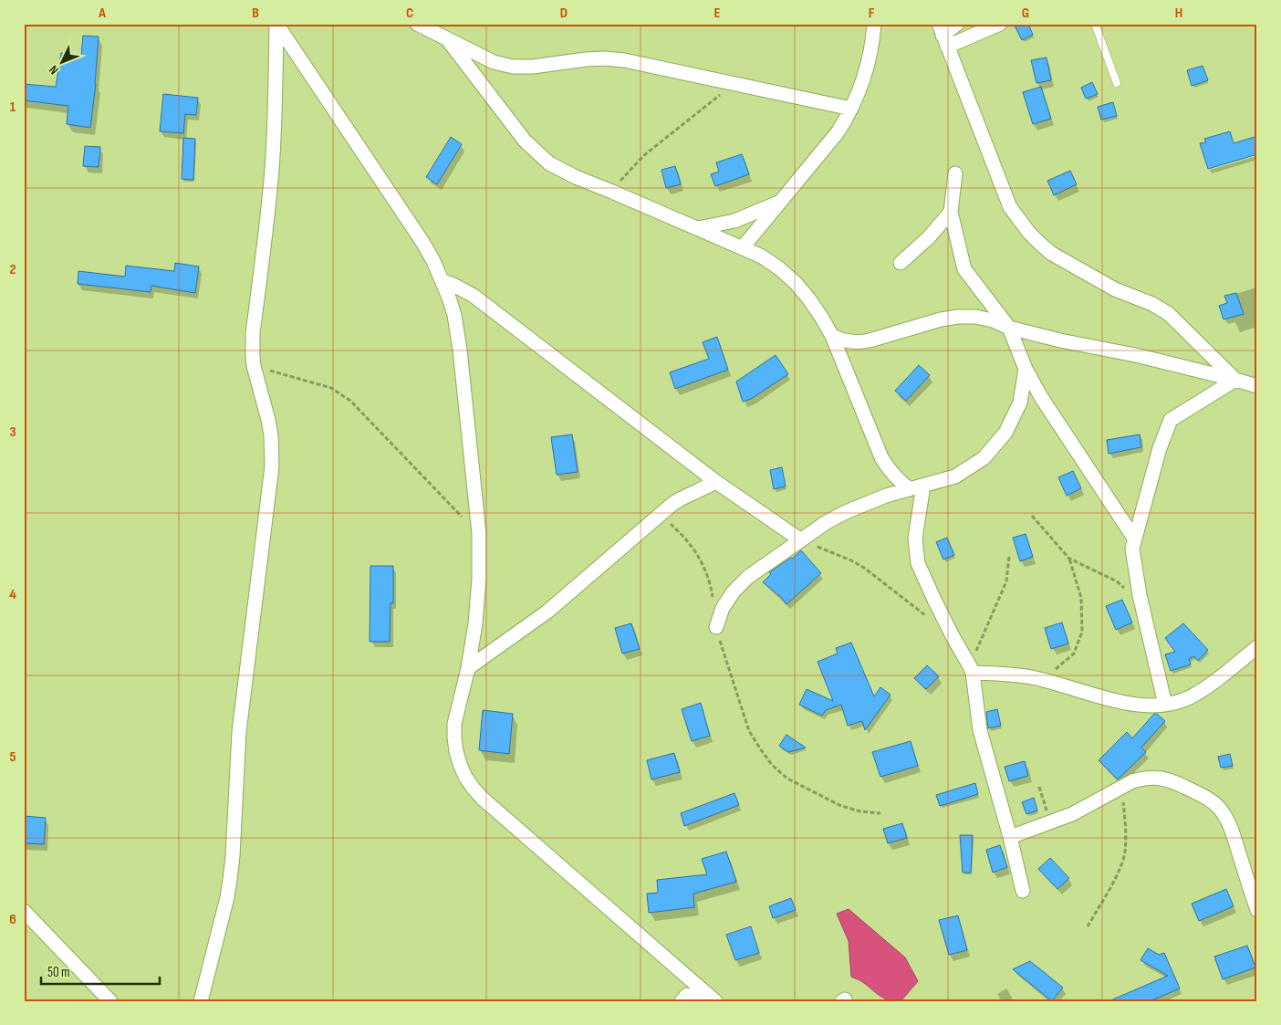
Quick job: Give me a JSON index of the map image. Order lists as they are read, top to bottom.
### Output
{
  "scale_bar": "50 m",
  "north": "bottom left",
  "grid": {
    "columns": [
      "A",
      "B",
      "C",
      "D",
      "E",
      "F",
      "G",
      "H"
    ],
    "rows": [
      "1",
      "2",
      "3",
      "4",
      "5",
      "6"
    ]
  }
}
